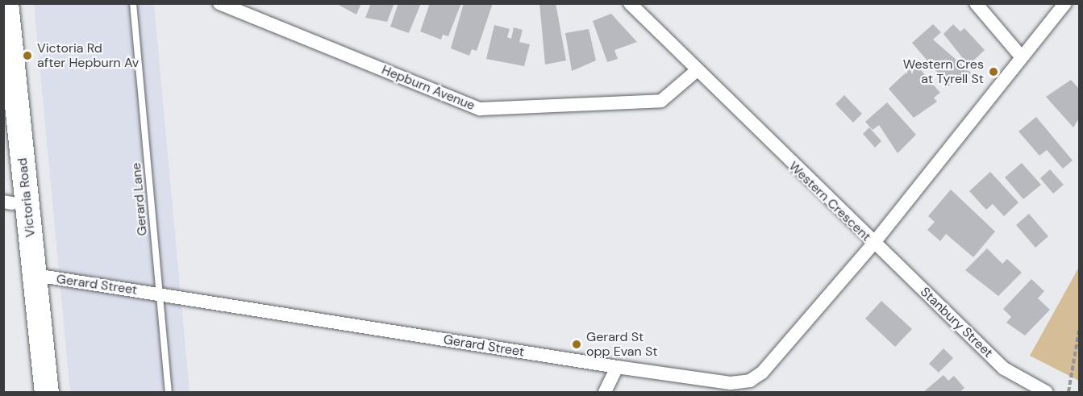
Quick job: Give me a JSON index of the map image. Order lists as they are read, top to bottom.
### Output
{
  "streets": {
    "highway": ["Victoria Road"],
    "street": [
      "Hepburn Avenue",
      "Western Crescent",
      "Gerard Street",
      "Stanbury Street"
    ],
    "lane": ["Gerard Lane"]
  },
  "crossings": [
    ["Hepburn Avenue", "Western Crescent"],
    ["Victoria Road", "Gerard Street"],
    ["Gerard Lane", "Gerard Street"],
    ["Western Crescent", "Gerard Street"],
    ["Western Crescent", "Stanbury Street"],
    ["Gerard Street", "Stanbury Street"]
  ],
  "places": ["Victoria Rd after Hepburn Av", "Western Cres at Tyrell St", "Gerard St opp Evan St"]
}
